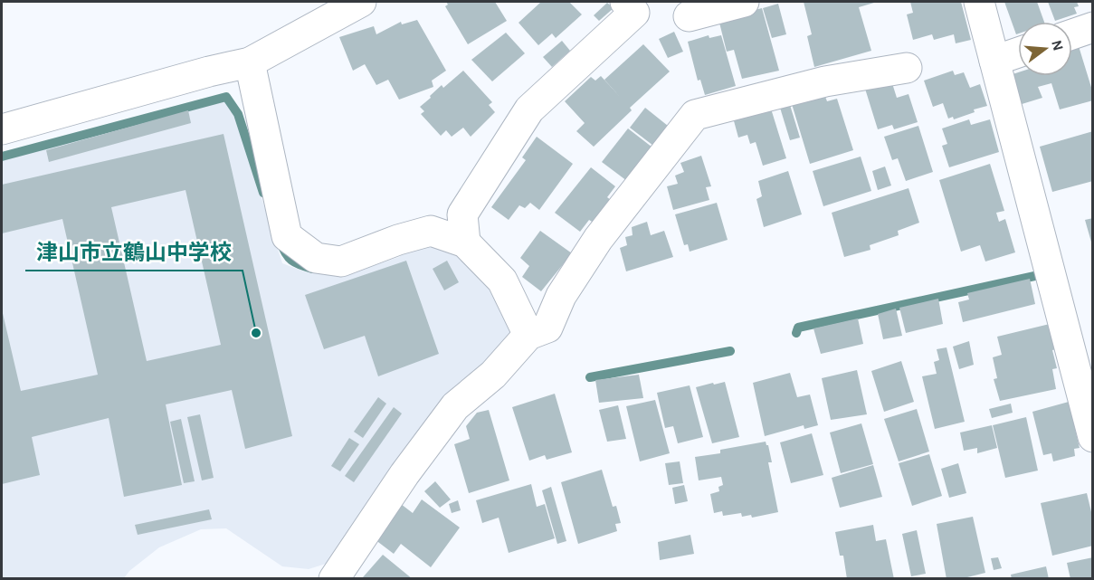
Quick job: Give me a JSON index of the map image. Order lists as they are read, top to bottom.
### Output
{
  "places": ["津山市立鶴山中学校"],
  "north": "right"
}
